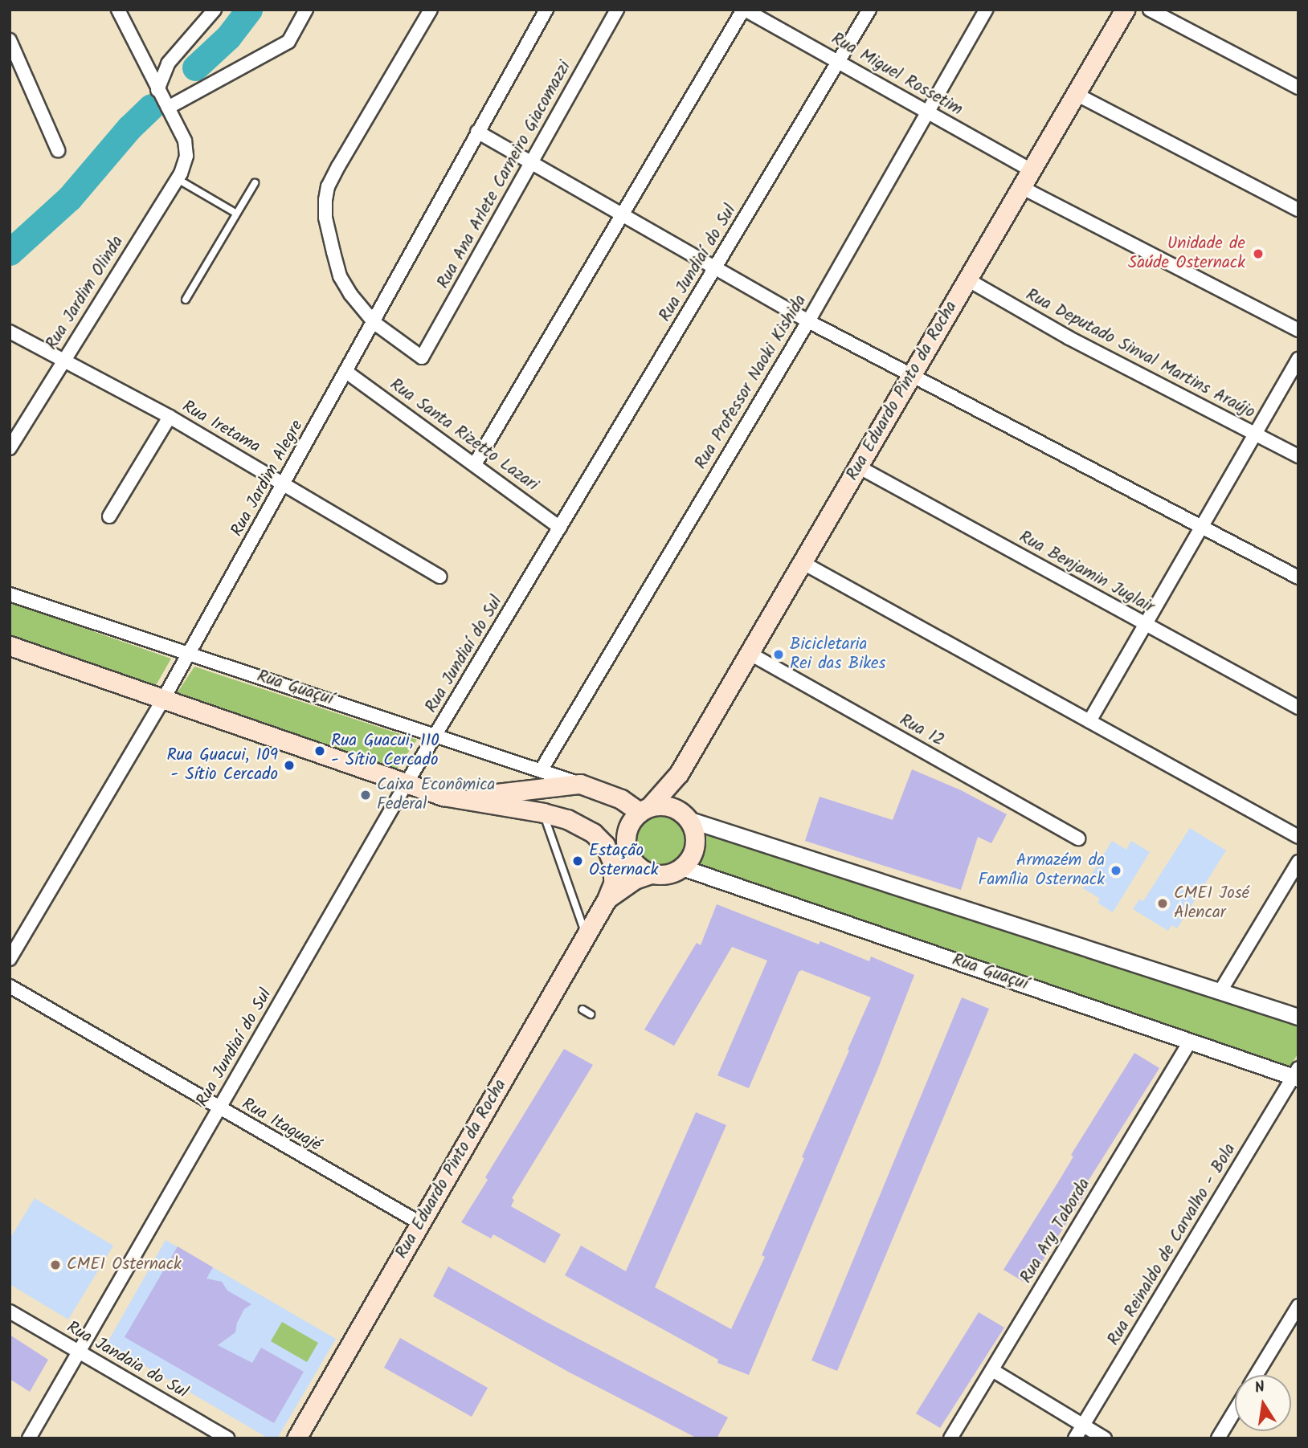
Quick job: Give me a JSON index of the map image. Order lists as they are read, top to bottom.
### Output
{
  "streets": {
    "main road": ["Rua Eduardo Pinto da Rocha", "Rua Guaçuí"],
    "street": [
      "Rua Miguel Rossetim",
      "Rua Ana Arlete Carneiro Giacomazzi",
      "Rua Jundiaí do Sul",
      "Rua Jardim Olinda",
      "Rua Deputado Sinval Martins Araújo",
      "Rua Professor Naoki Kishida",
      "Rua Iretama",
      "Rua Santa Rizetto Lazari",
      "Rua Jardim Alegre",
      "Rua Benjamin Juglair",
      "Rua 12",
      "Rua Itaguajé",
      "Rua Ary Taborda",
      "Rua Reinaldo de Carvalho - Bola",
      "Rua Jandaia do Sul"
    ]
  },
  "crossings": [
    ["Rua Miguel Rossetim", "Rua Jundiaí do Sul"],
    ["Rua Miguel Rossetim", "Rua Professor Naoki Kishida"],
    ["Rua Miguel Rossetim", "Rua Eduardo Pinto da Rocha"],
    ["Rua Ana Arlete Carneiro Giacomazzi", "Rua Jardim Alegre"],
    ["Rua Jundiaí do Sul", "Rua Santa Rizetto Lazari"],
    ["Rua Jundiaí do Sul", "Rua Guaçuí"],
    ["Rua Jundiaí do Sul", "Rua Itaguajé"],
    ["Rua Jundiaí do Sul", "Rua Jandaia do Sul"],
    ["Rua Jardim Olinda", "Rua Iretama"],
    ["Rua Deputado Sinval Martins Araújo", "Rua Eduardo Pinto da Rocha"],
    ["Rua Professor Naoki Kishida", "Rua Guaçuí"],
    ["Rua Eduardo Pinto da Rocha", "Rua Benjamin Juglair"],
    ["Rua Eduardo Pinto da Rocha", "Rua Guaçuí"],
    ["Rua Eduardo Pinto da Rocha", "Rua 12"],
    ["Rua Eduardo Pinto da Rocha", "Rua Itaguajé"],
    ["Rua Iretama", "Rua Jardim Alegre"],
    ["Rua Santa Rizetto Lazari", "Rua Jardim Alegre"],
    ["Rua Jardim Alegre", "Rua Guaçuí"],
    ["Rua Guaçuí", "Rua Ary Taborda"],
    ["Rua Guaçuí", "Rua Reinaldo de Carvalho - Bola"]
  ],
  "places": [
    "Unidade de Saúde Osternack",
    "Bicicletaria Rei das Bikes",
    "Rua Guacui, 110 - Sítio Cercado",
    "Rua Guacui, 109 - Sítio Cercado",
    "Caixa Econômica Federal",
    "Estação Osternack",
    "Armazém da Família Osternack",
    "CMEI José Alencar",
    "CMEI Osternack"
  ],
  "north": "top"
}
